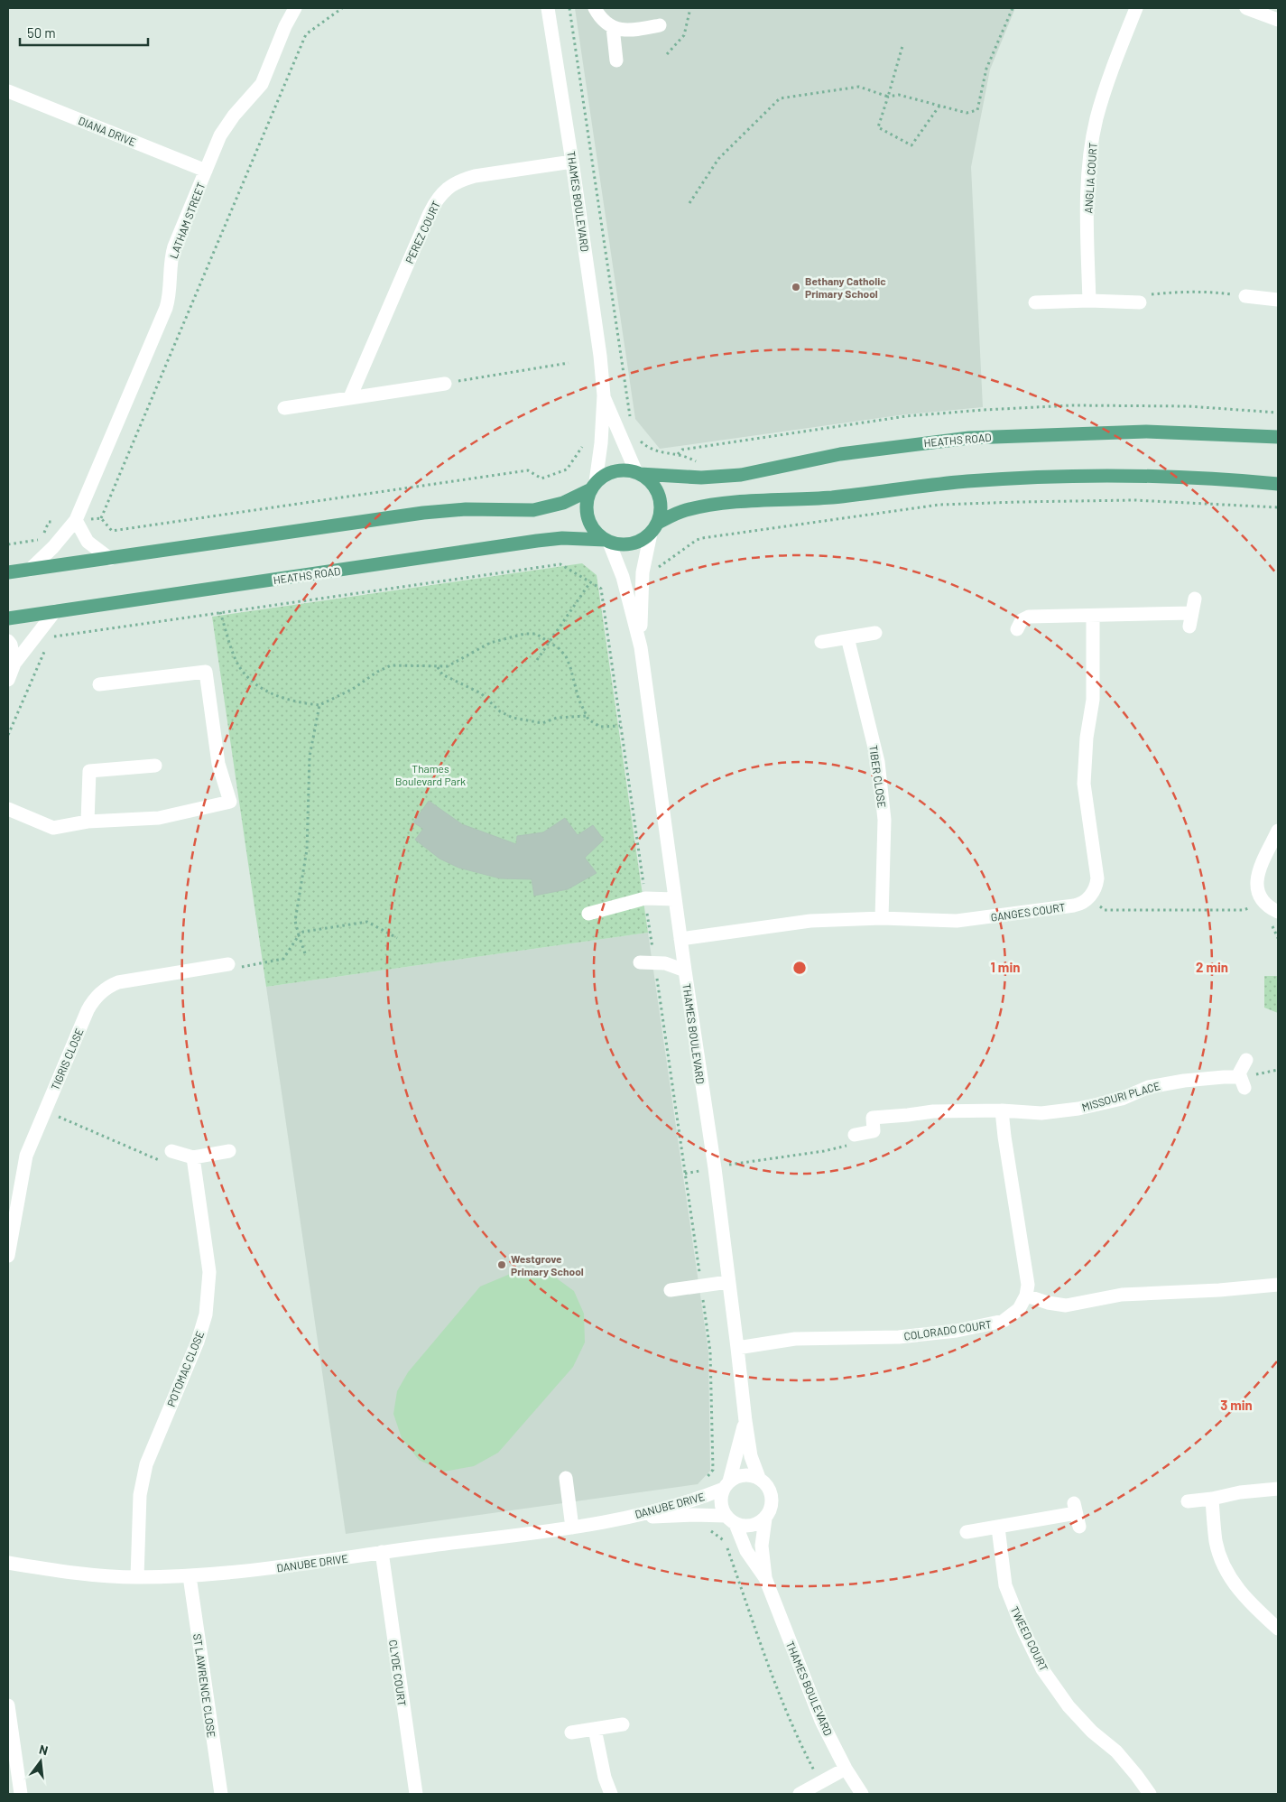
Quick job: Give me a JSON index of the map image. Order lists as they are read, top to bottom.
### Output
{
  "streets": {
    "main road": ["HEATHS ROAD"],
    "street": [
      "DIANA DRIVE",
      "ANGLIA COURT",
      "THAMES BOULEVARD",
      "LATHAM STREET",
      "PEREZ COURT",
      "TIBER CLOSE",
      "GANGES COURT",
      "TIGRIS CLOSE",
      "MISSOURI PLACE",
      "COLORADO COURT",
      "POTOMAC CLOSE",
      "DANUBE DRIVE",
      "TWEED COURT",
      "CLYDE COURT",
      "ST LAWRENCE CLOSE"
    ]
  },
  "crossings": [
    ["DIANA DRIVE", "LATHAM STREET"],
    ["THAMES BOULEVARD", "PEREZ COURT"],
    ["THAMES BOULEVARD", "HEATHS ROAD"],
    ["THAMES BOULEVARD", "GANGES COURT"],
    ["THAMES BOULEVARD", "COLORADO COURT"],
    ["THAMES BOULEVARD", "DANUBE DRIVE"],
    ["TIBER CLOSE", "GANGES COURT"],
    ["POTOMAC CLOSE", "DANUBE DRIVE"],
    ["DANUBE DRIVE", "CLYDE COURT"],
    ["DANUBE DRIVE", "ST LAWRENCE CLOSE"]
  ],
  "parks": ["Thames Boulevard Park"],
  "places": ["Bethany Catholic Primary School", "Westgrove Primary School"],
  "scale_bar": "50 m",
  "north": "top",
  "rings": ["1 min", "2 min", "3 min"]
}
